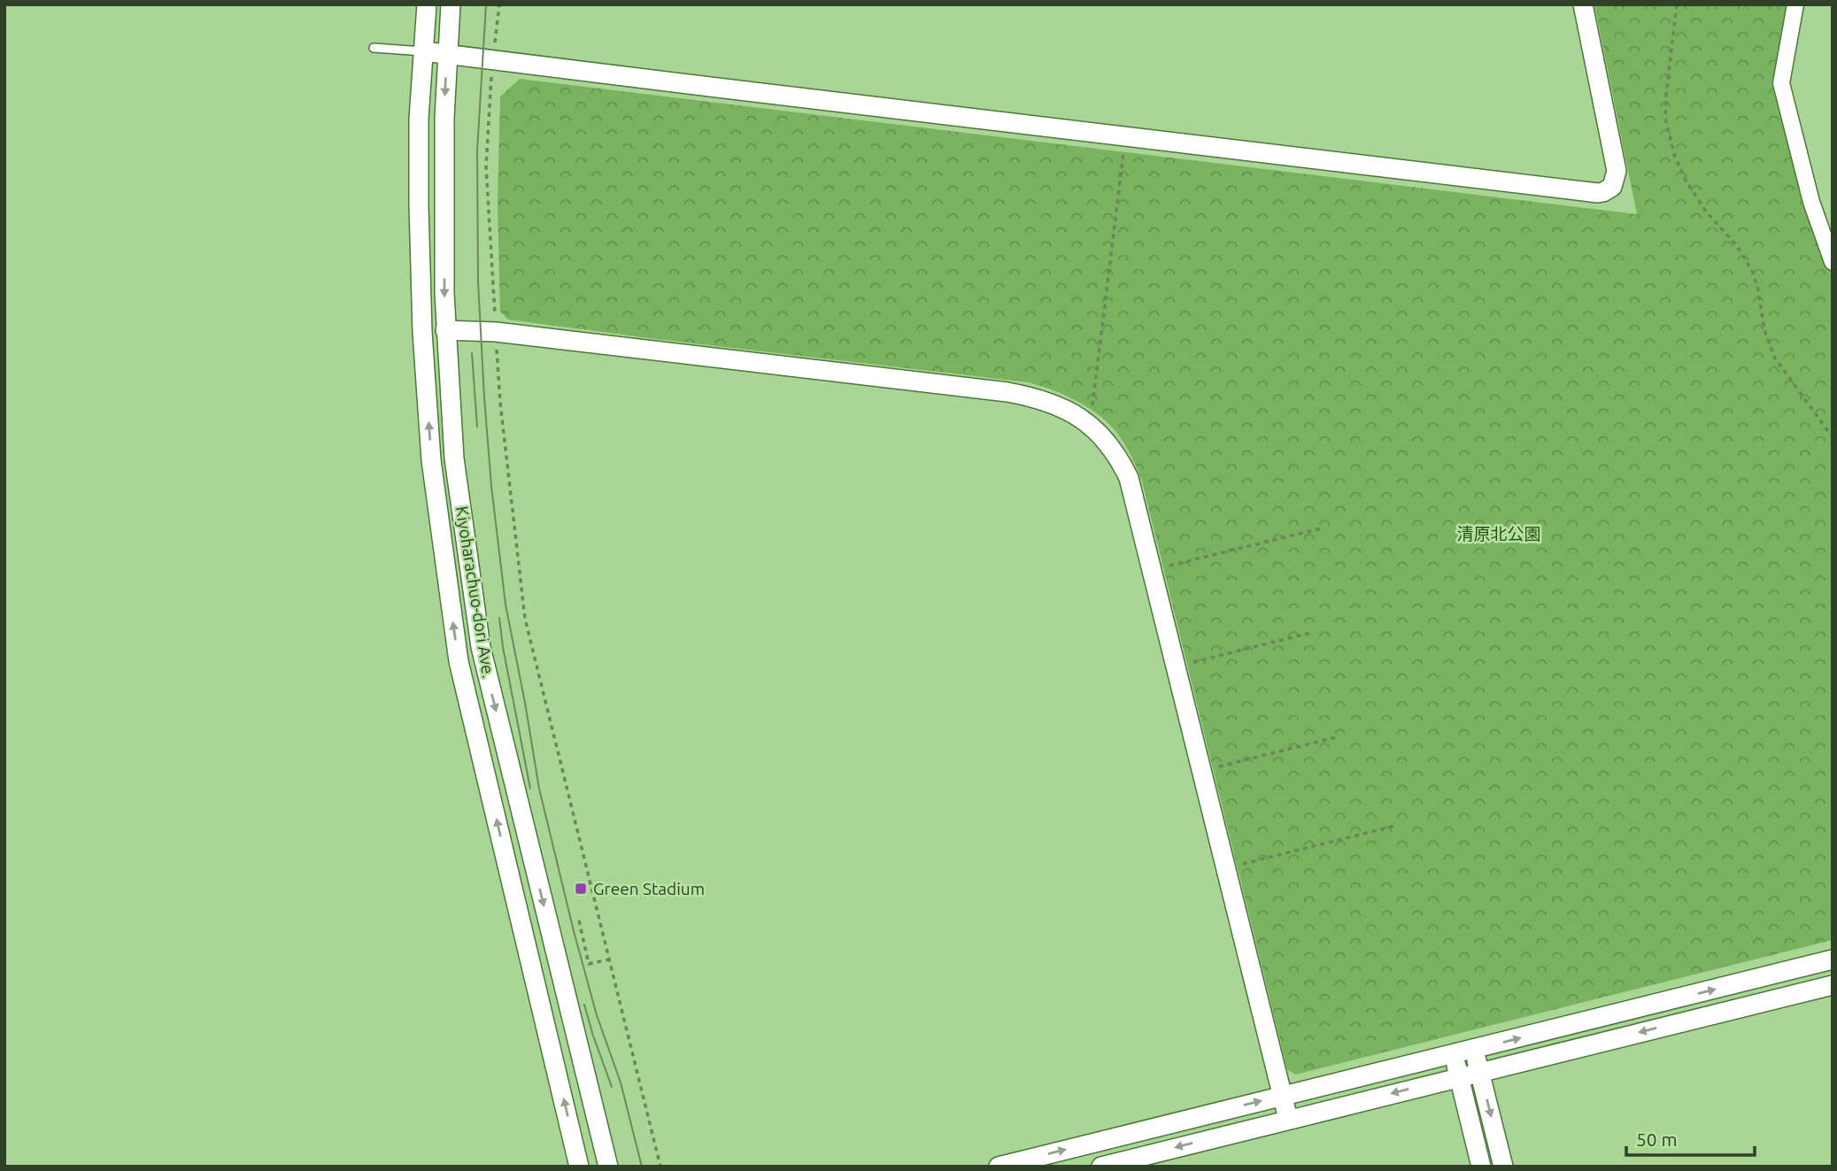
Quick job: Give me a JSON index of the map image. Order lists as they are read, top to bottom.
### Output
{
  "streets": {
    "street": ["Kiyoharachuo-dori Ave."]
  },
  "parks": ["清原北公園"],
  "places": {
    "transit": ["Green Stadium"]
  },
  "scale_bar": "50 m"
}
